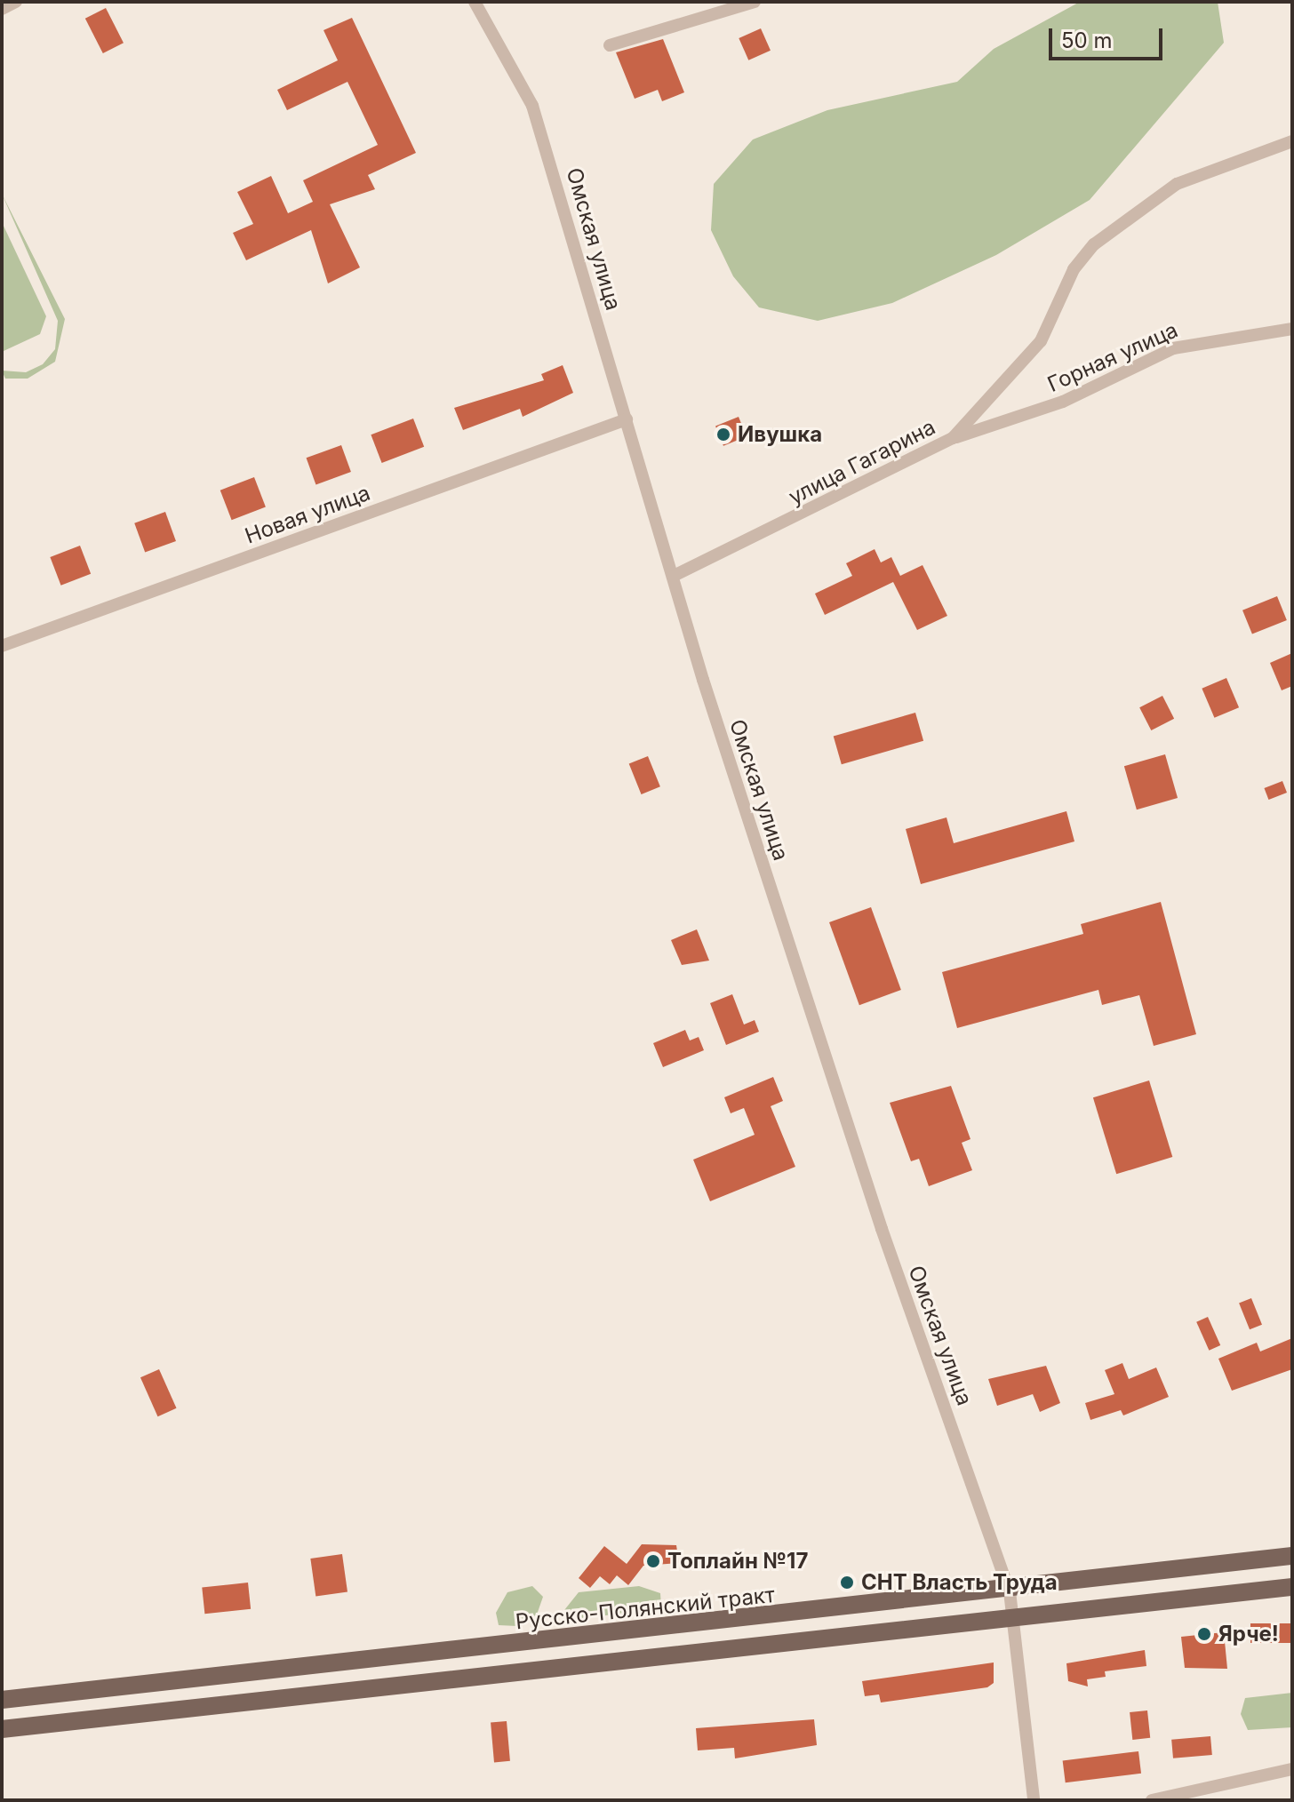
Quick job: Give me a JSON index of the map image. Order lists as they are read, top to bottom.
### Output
{
  "streets": {
    "main road": ["Русско-Полянский тракт"],
    "street": [
      "Омская улица",
      "Горная улица",
      "улица Гагарина",
      "Новая улица"
    ]
  },
  "crossings": [
    ["Омская улица", "улица Гагарина"],
    ["Омская улица", "Новая улица"],
    ["Омская улица", "Русско-Полянский тракт"],
    ["Горная улица", "улица Гагарина"]
  ],
  "places": [
    "Ивушка",
    "Топлайн №17",
    "СНТ Власть Труда",
    "Ярче!"
  ],
  "scale_bar": "50 m"
}
